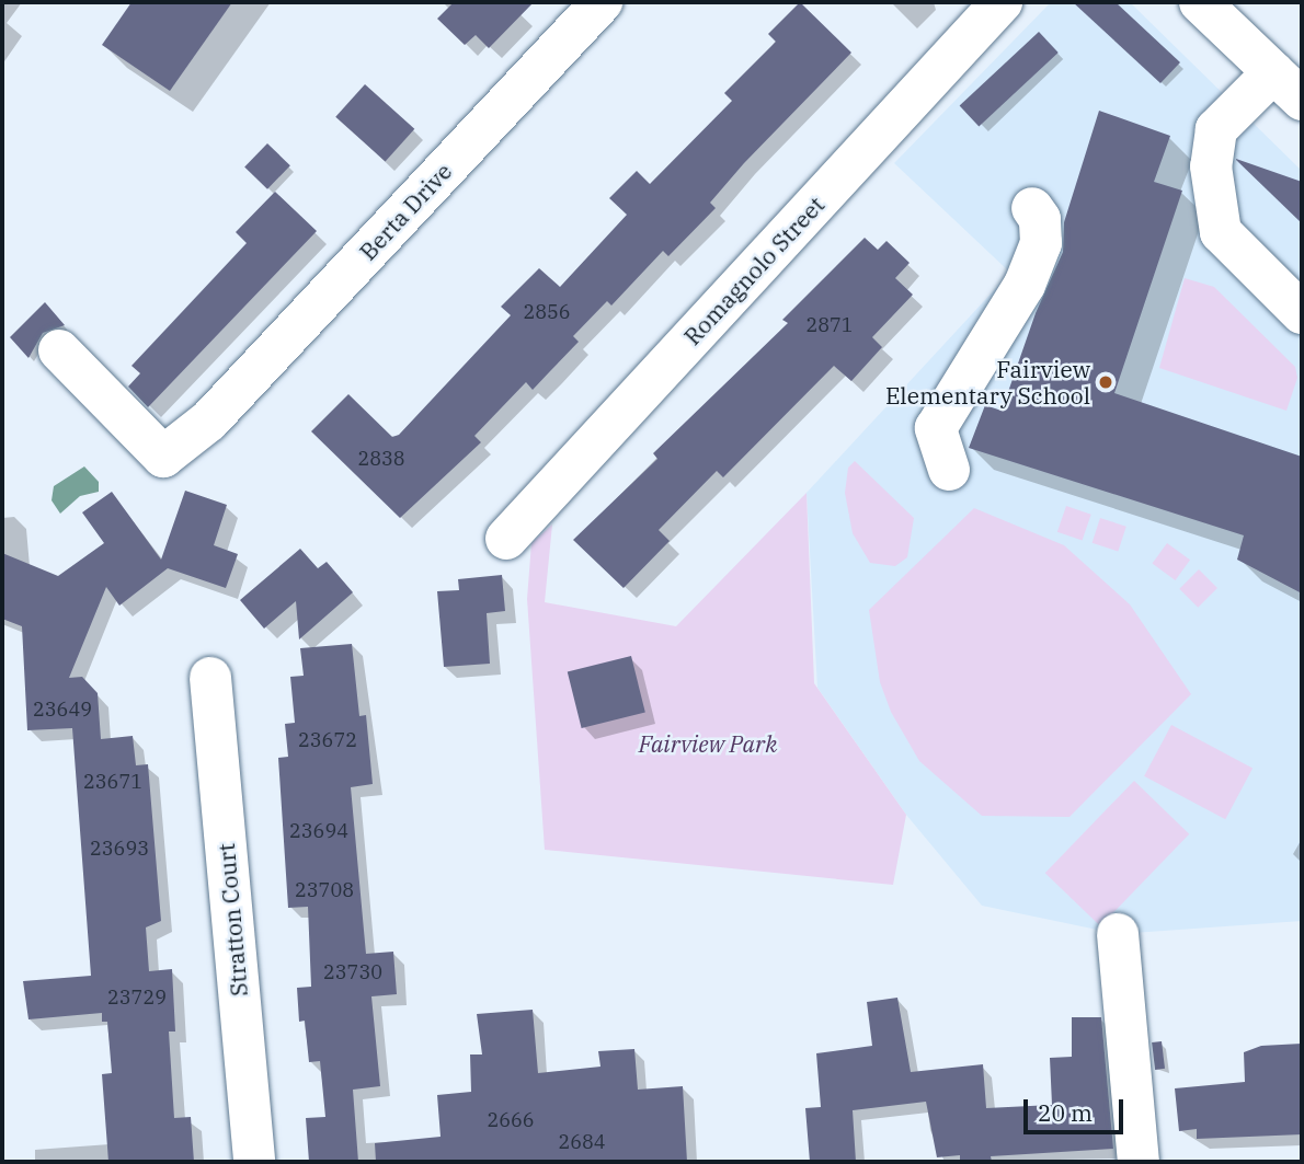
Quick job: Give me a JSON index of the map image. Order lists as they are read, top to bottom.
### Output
{
  "streets": {
    "street": ["Berta Drive", "Romagnolo Street", "Stratton Court"]
  },
  "parks": ["Fairview Park"],
  "places": ["Fairview Elementary School"],
  "house_numbers": [
    "2856",
    "2871",
    "2838",
    "23649",
    "23672",
    "23671",
    "23694",
    "23693",
    "23708",
    "23730",
    "23729",
    "2666",
    "2684"
  ],
  "scale_bar": "20 m"
}
